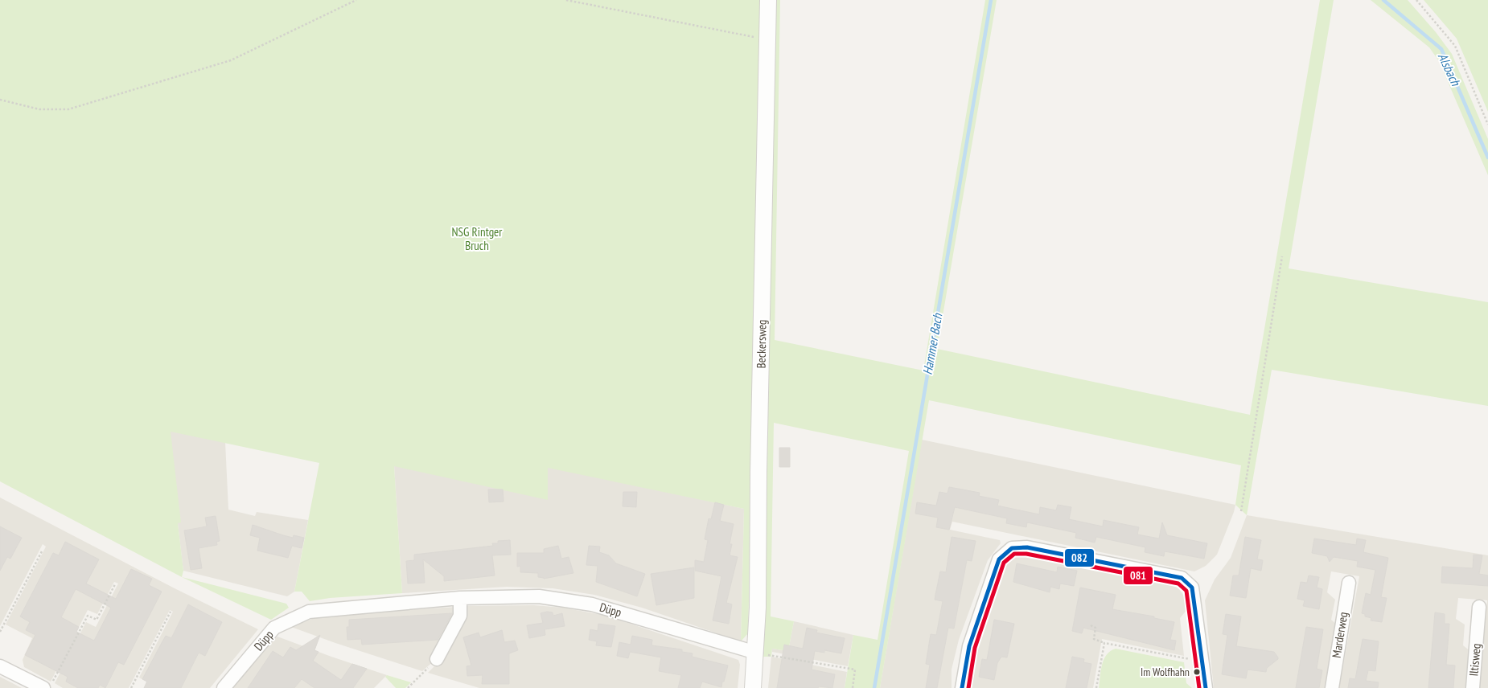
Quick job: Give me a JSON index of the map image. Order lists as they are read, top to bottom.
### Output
{
  "streets": {
    "street": [
      "Beckersweg",
      "Düpp",
      "Marderweg",
      "Iltisweg"
    ]
  },
  "crossings": [
    ["Beckersweg", "Düpp"]
  ],
  "water": ["Alsbach", "Hammer Bach"],
  "parks": ["NSG Rintger Bruch"],
  "places": ["Im Wolfhahn"],
  "lines": ["transit line 082", "transit line 081"]
}
